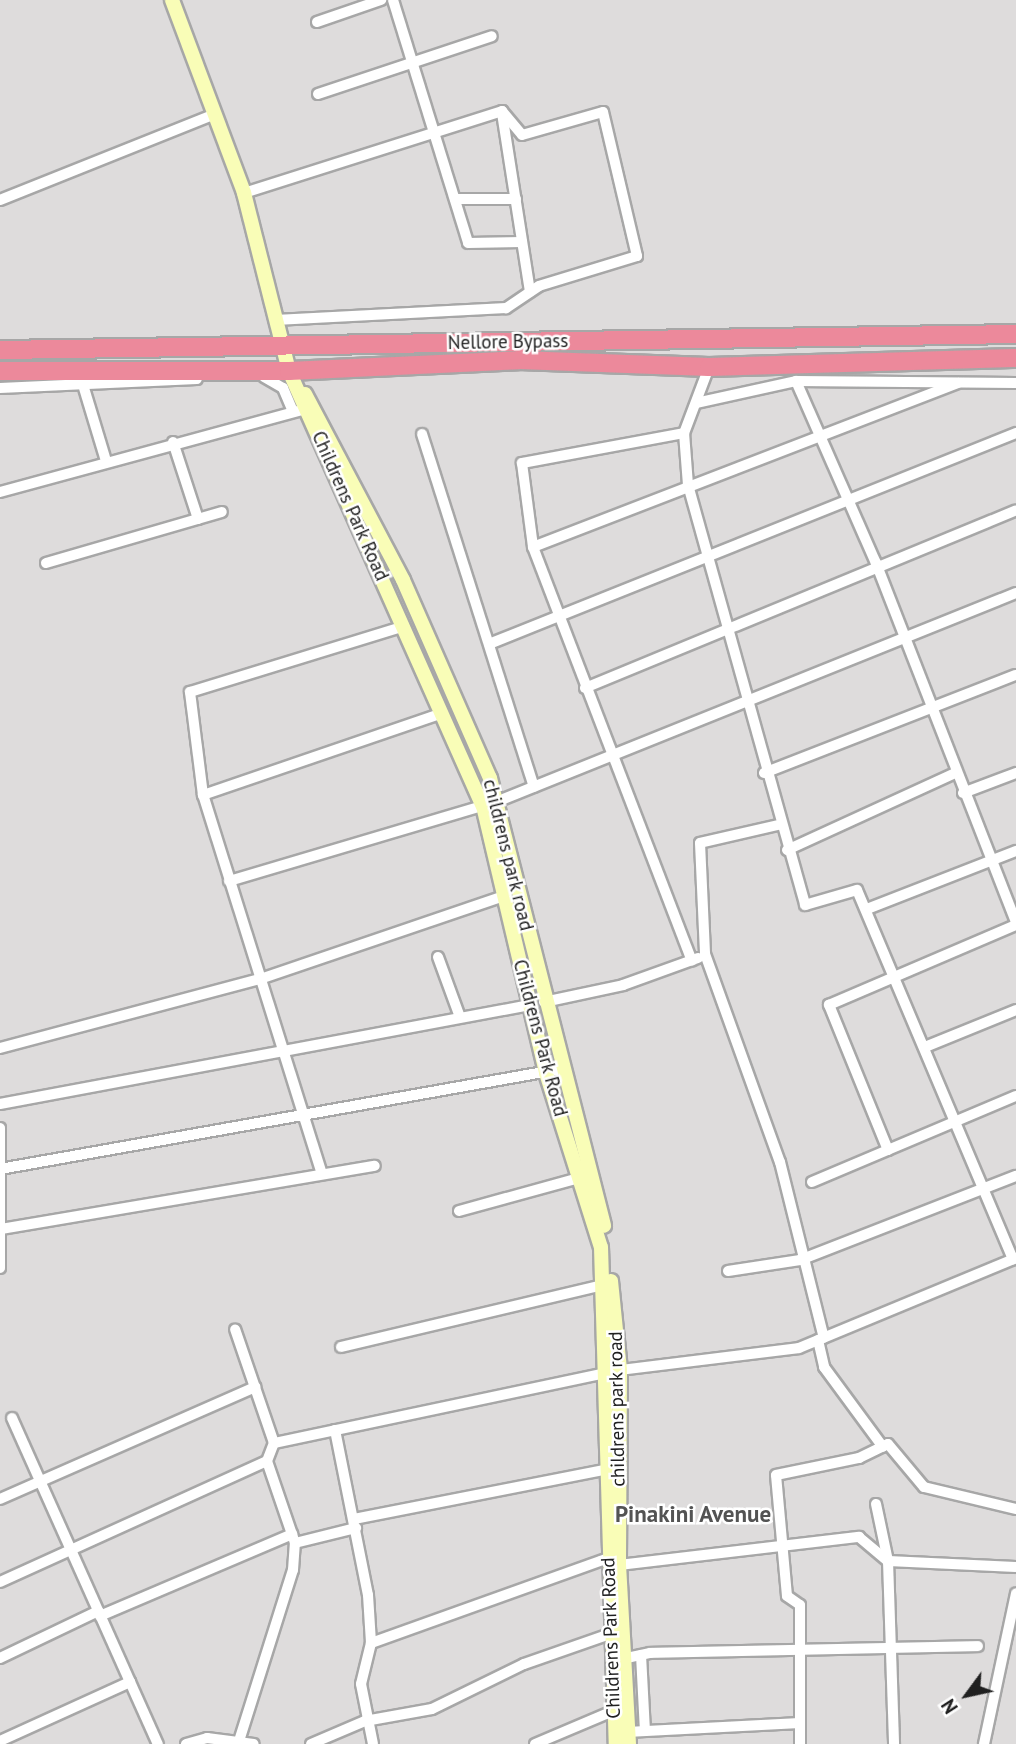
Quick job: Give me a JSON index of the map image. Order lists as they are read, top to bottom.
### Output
{
  "streets": {
    "highway": ["Nellore Bypass"],
    "street": ["Childrens Park Road", "childrens park road"]
  },
  "crossings": [
    ["Nellore Bypass", "childrens park road"],
    ["Childrens Park Road", "childrens park road"]
  ],
  "districts": ["Pinakini Avenue"],
  "north": "bottom left"
}
